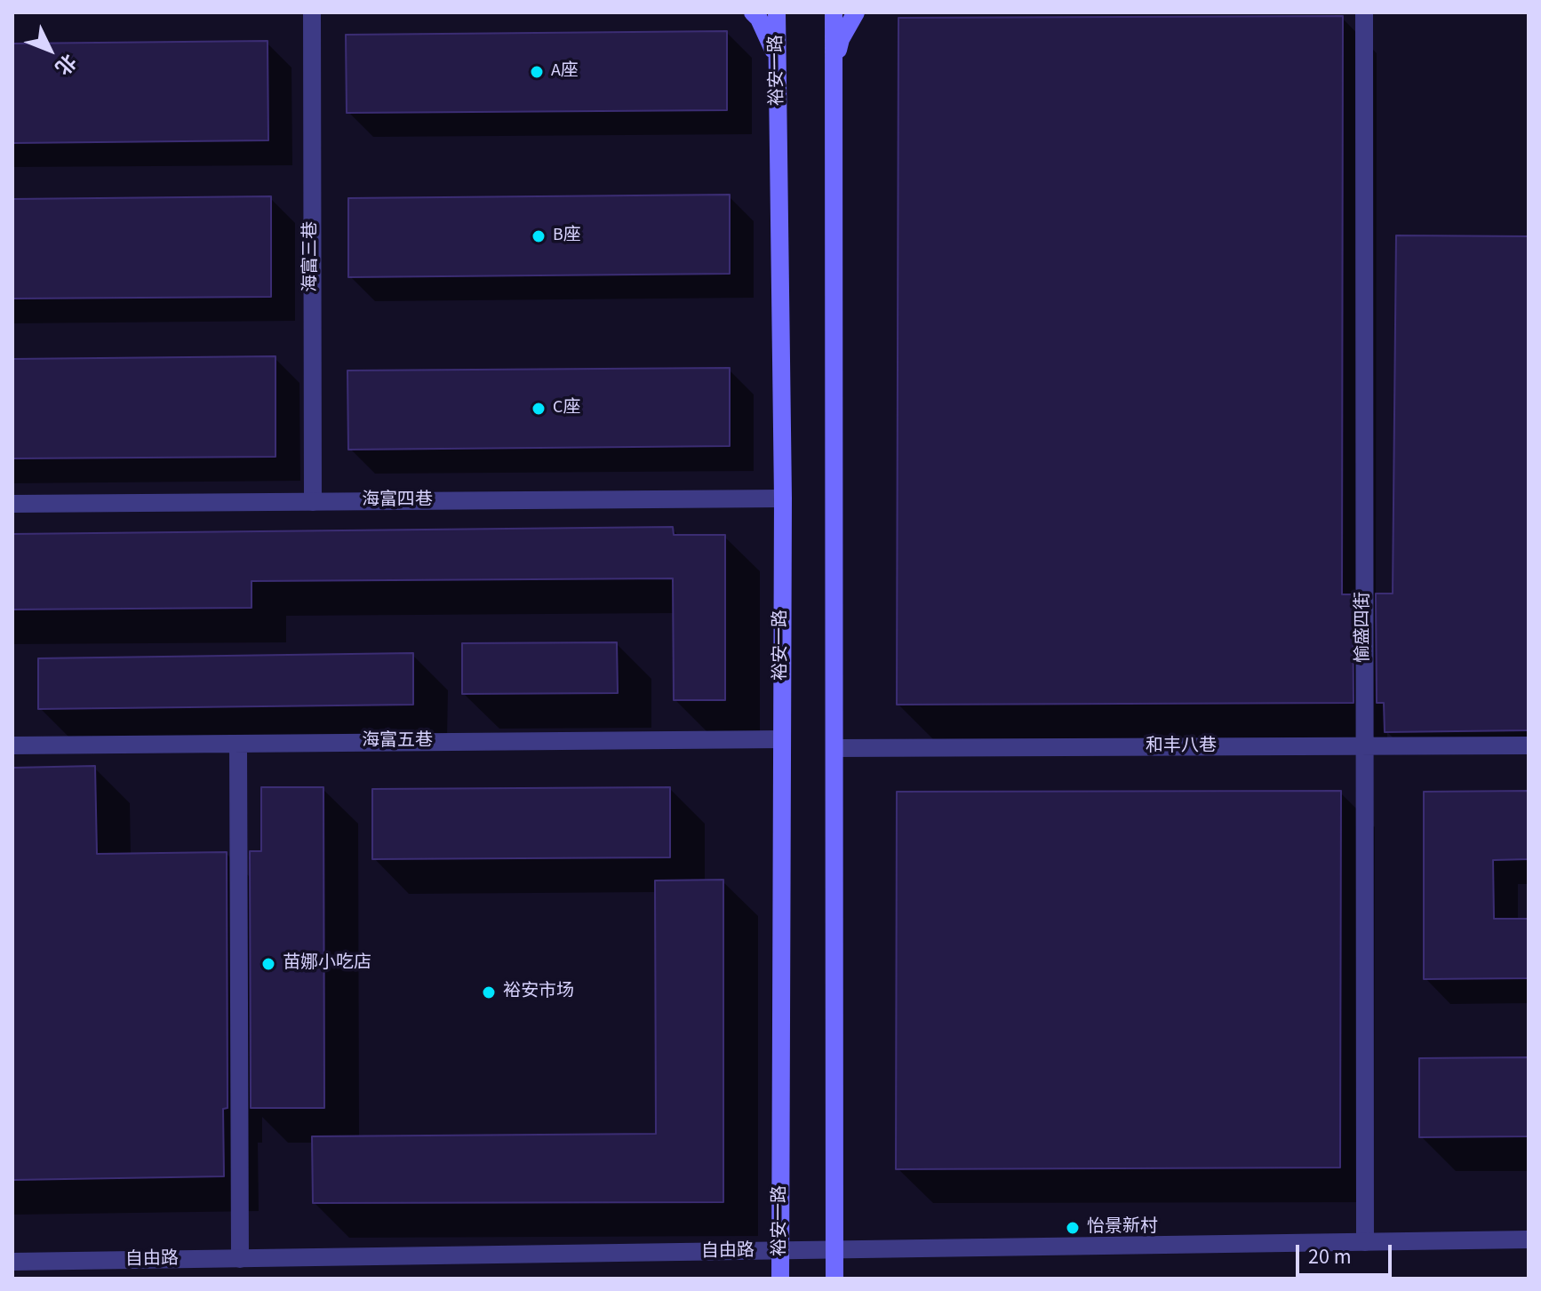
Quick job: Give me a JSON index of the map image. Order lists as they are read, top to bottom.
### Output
{
  "streets": {
    "main road": ["裕安一路"],
    "street": [
      "海富三巷",
      "海富四巷",
      "愉盛四街",
      "海富五巷",
      "和丰八巷",
      "自由路"
    ]
  },
  "crossings": [
    ["裕安一路", "海富四巷"],
    ["裕安一路", "海富五巷"],
    ["裕安一路", "自由路"],
    ["海富三巷", "海富四巷"],
    ["愉盛四街", "和丰八巷"],
    ["愉盛四街", "自由路"]
  ],
  "places": [
    "A座",
    "B座",
    "C座",
    "苗娜小吃店",
    "裕安市场",
    "怡景新村"
  ],
  "scale_bar": "20 m",
  "north": "bottom right"
}
